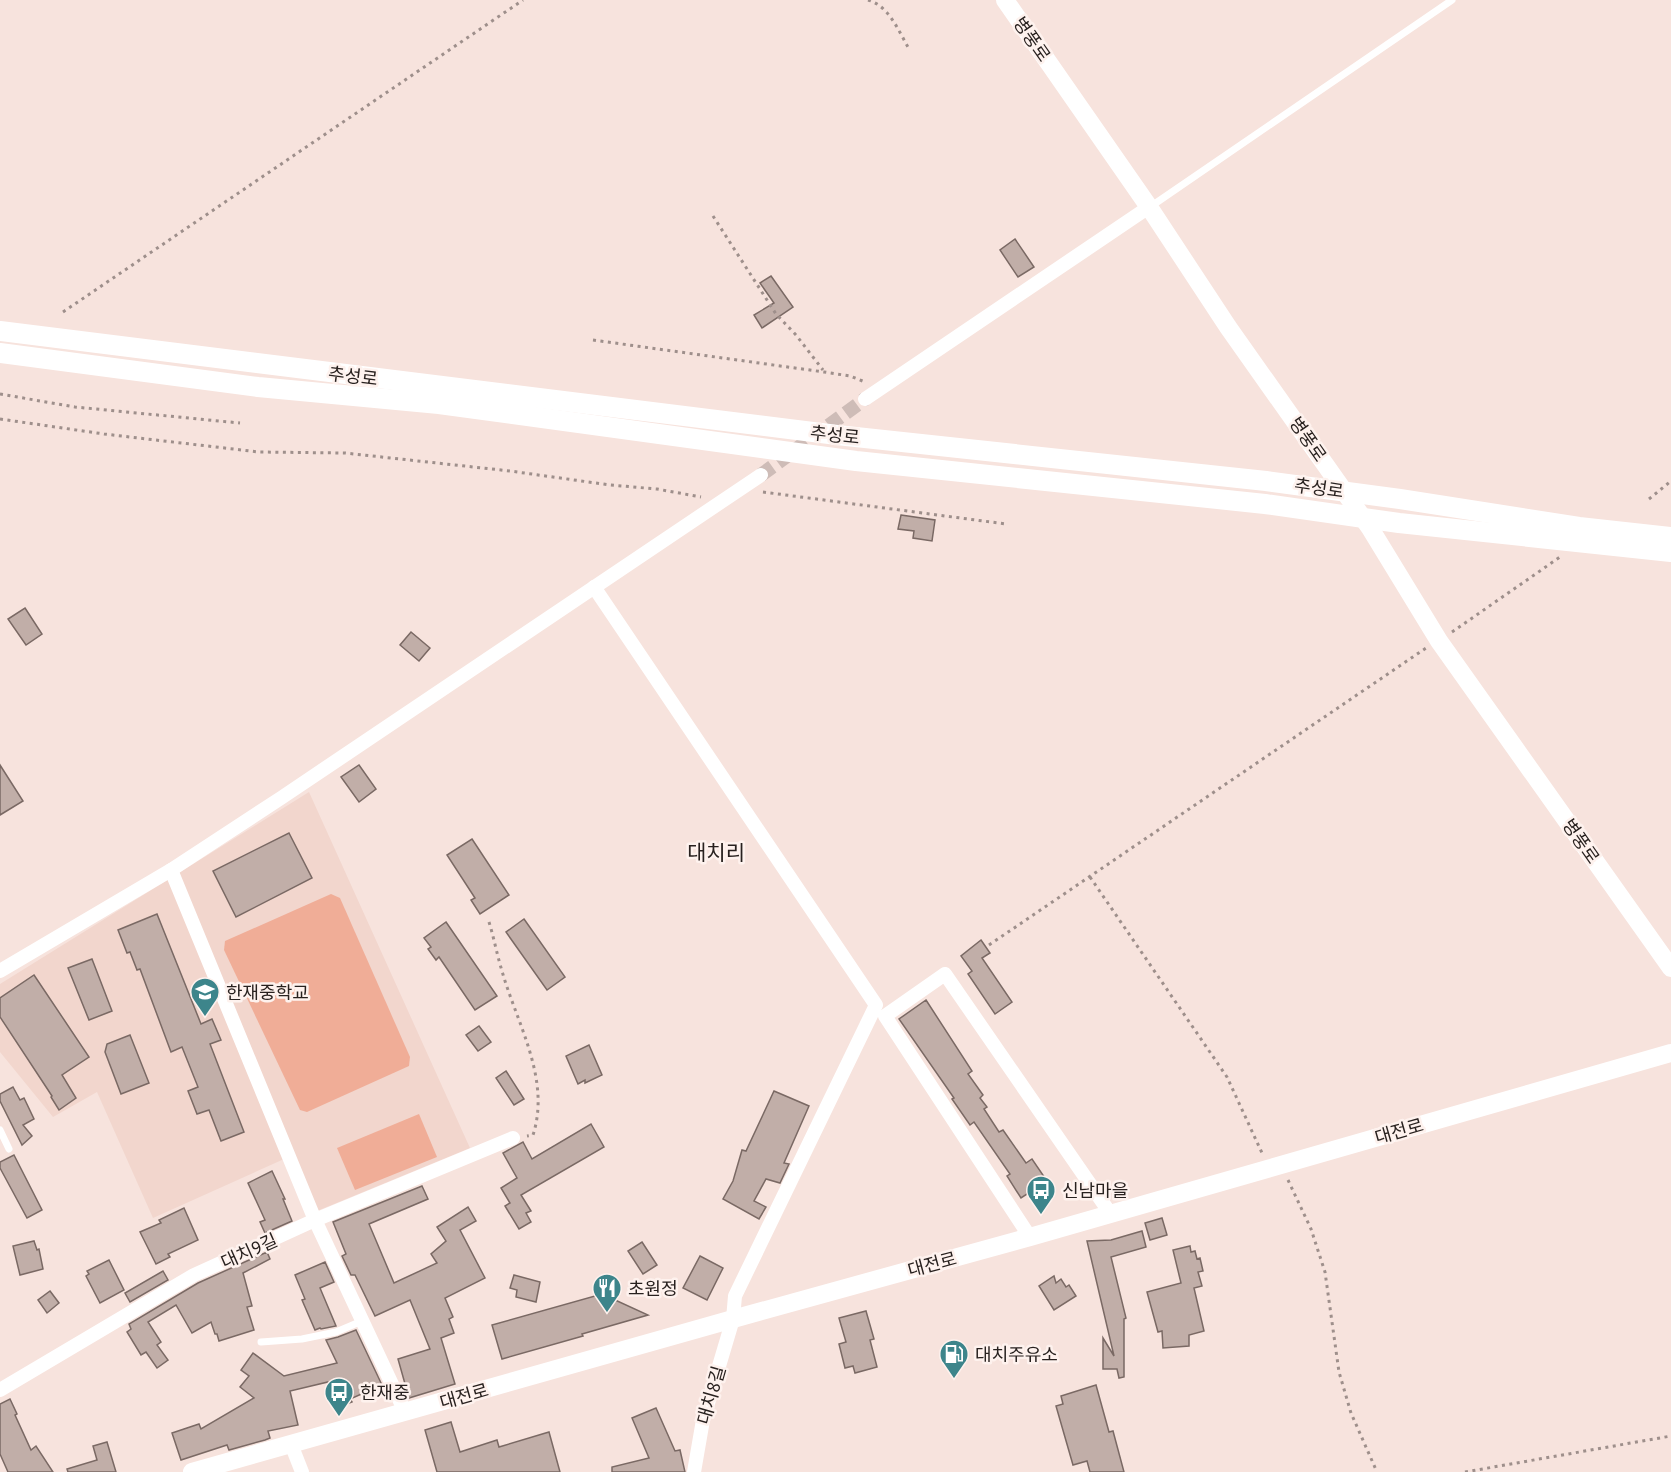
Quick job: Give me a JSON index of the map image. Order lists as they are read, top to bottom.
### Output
{
  "streets": {
    "main road": ["추성로"],
    "street": [
      "병풍로",
      "대전로",
      "대치9길",
      "대치8길"
    ]
  },
  "crossings": [
    ["대전로", "대치8길"]
  ],
  "districts": ["대치리"],
  "places": {
    "school or university": ["한재중학교"],
    "bus stop": ["신남마을", "한재중"],
    "restaurant": ["초원정"],
    "fuel station": ["대치주유소"]
  }
}
